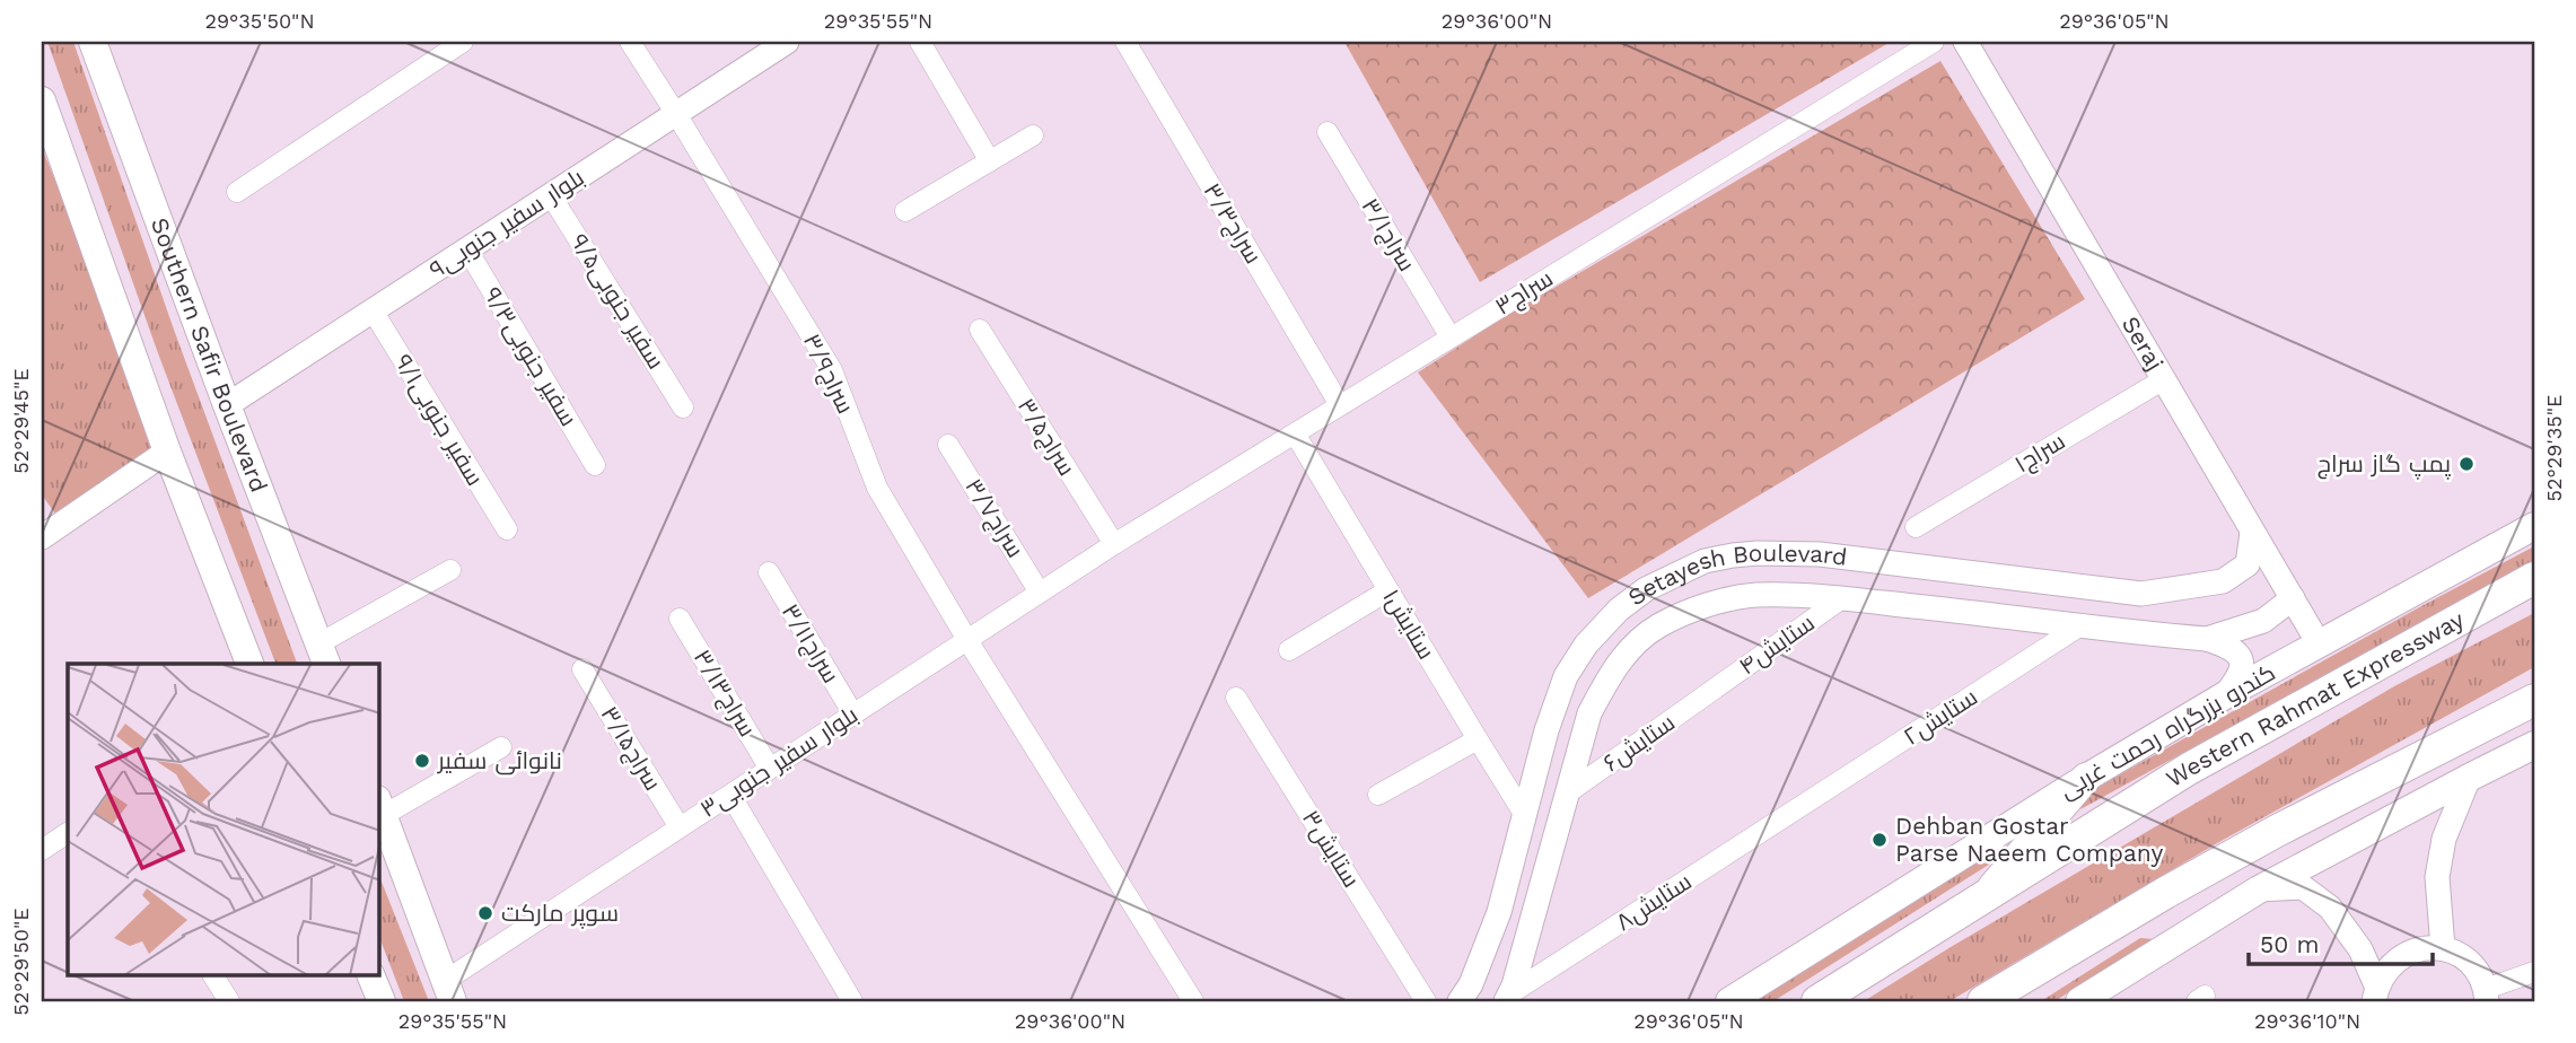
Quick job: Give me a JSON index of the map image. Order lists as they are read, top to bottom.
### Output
{
  "streets": {
    "highway": ["Western Rahmat Expressway"],
    "main road": ["Southern Safir Boulevard", "کندرو بزرگراه رحمت غربی"],
    "street": [
      "بلوار سفیر جنوبی۹",
      "سراج۳/۳",
      "سراج۳/۱",
      "سراج۳",
      "سفیر جنوبی۹/۵",
      "Seraj",
      "سفیر جنوبی۹/۳",
      "سراج۳/۹",
      "سفیر جنوبی۹/۱",
      "سراج۳/۵",
      "سراج۱",
      "سراج۳/۷",
      "Setayesh Boulevard",
      "ستایش۱",
      "سراج۳/۱۱",
      "ستایش۴",
      "سراج۳/۱۳",
      "ستایش۲",
      "ستایش۶",
      "سراج۳/۱۵",
      "بلوار سفیر جنوبی۳",
      "ستایش۳",
      "ستایش۸"
    ]
  },
  "crossings": [
    ["بلوار سفیر جنوبی۹", "سفیر جنوبی۹/۵"],
    ["بلوار سفیر جنوبی۹", "Southern Safir Boulevard"],
    ["بلوار سفیر جنوبی۹", "سفیر جنوبی۹/۳"],
    ["بلوار سفیر جنوبی۹", "سراج۳/۹"],
    ["بلوار سفیر جنوبی۹", "سفیر جنوبی۹/۱"],
    ["سراج۳/۳", "سراج۳"],
    ["سراج۳/۱", "سراج۳"],
    ["سراج۳", "سراج۳/۵"],
    ["سراج۳", "ستایش۱"],
    ["سراج۳", "بلوار سفیر جنوبی۳"],
    ["Seraj", "سراج۱"],
    ["Seraj", "Setayesh Boulevard"],
    ["Seraj", "کندرو بزرگراه رحمت غربی"],
    ["سراج۳/۹", "بلوار سفیر جنوبی۳"],
    ["سراج۳/۵", "بلوار سفیر جنوبی۳"],
    ["سراج۳/۷", "بلوار سفیر جنوبی۳"],
    ["Setayesh Boulevard", "ستایش۱"],
    ["Setayesh Boulevard", "ستایش۴"],
    ["Setayesh Boulevard", "ستایش۲"],
    ["Setayesh Boulevard", "ستایش۶"],
    ["Setayesh Boulevard", "ستایش۸"],
    ["سراج۳/۱۱", "بلوار سفیر جنوبی۳"],
    ["ستایش۴", "ستایش۶"],
    ["سراج۳/۱۳", "بلوار سفیر جنوبی۳"],
    ["ستایش۲", "ستایش۸"],
    ["سراج۳/۱۵", "بلوار سفیر جنوبی۳"]
  ],
  "places": [
    "پمپ گاز سراج",
    "نانوائی سفیر",
    "Dehban Gostar Parse Naeem Company",
    "سوپر مارکت"
  ],
  "scale_bar": "50 m",
  "coordinates": [
    "29°35'50\"N",
    "29°35'55\"N",
    "29°36'00\"N",
    "29°36'05\"N",
    "52°29'45\"E",
    "52°29'35\"E",
    "52°29'50\"E",
    "29°36'10\"N"
  ]
}
